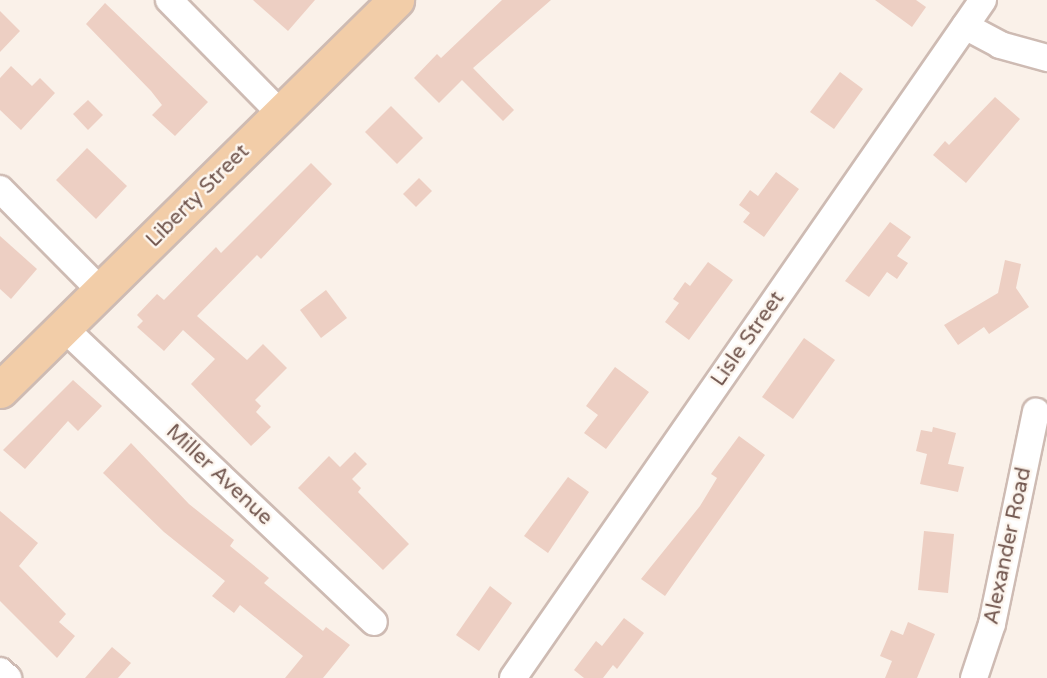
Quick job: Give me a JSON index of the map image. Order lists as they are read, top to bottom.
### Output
{
  "streets": {
    "main road": ["Liberty Street"],
    "street": ["Lisle Street", "Miller Avenue", "Alexander Road"]
  },
  "crossings": [
    ["Liberty Street", "Miller Avenue"]
  ]
}
